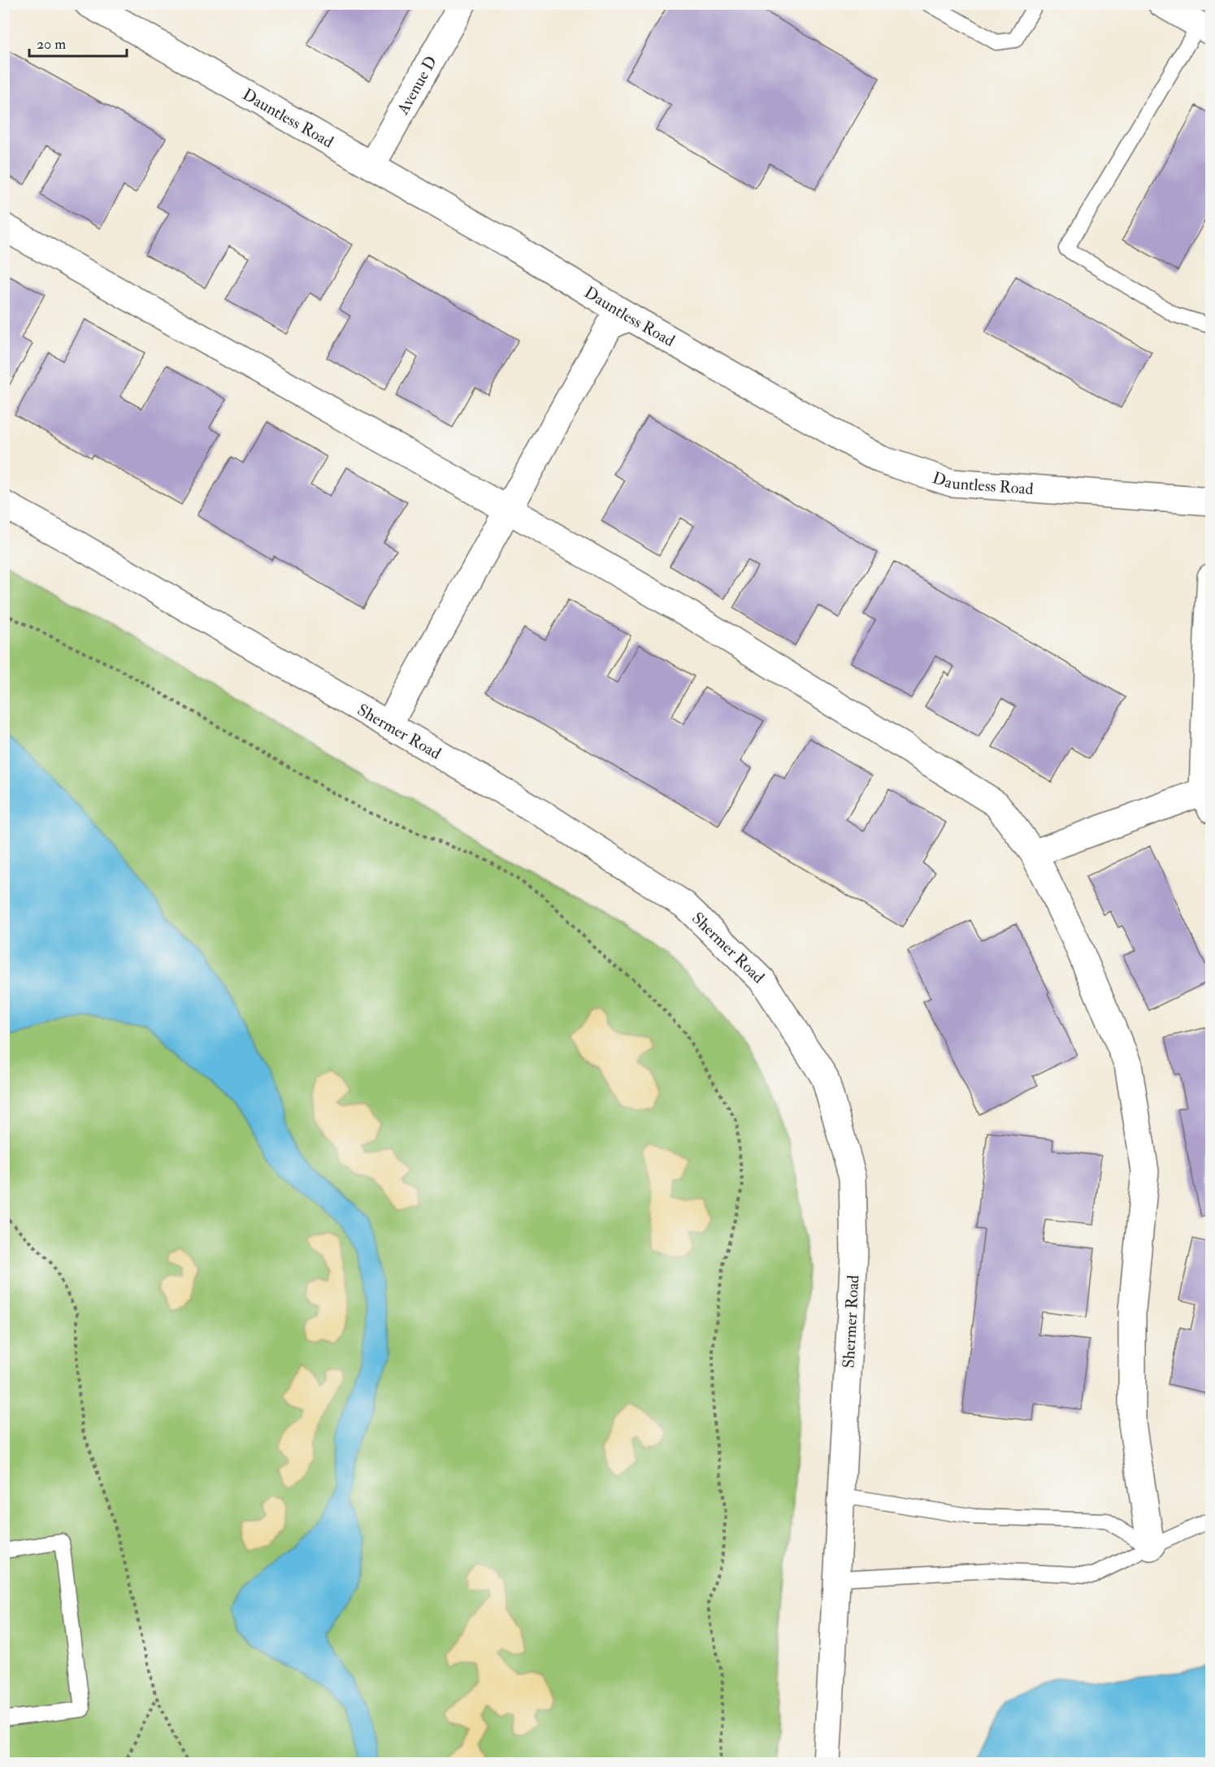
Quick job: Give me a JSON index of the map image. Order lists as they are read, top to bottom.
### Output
{
  "streets": {
    "street": ["Avenue D", "Dauntless Road", "Shermer Road"]
  },
  "crossings": [
    ["Avenue D", "Dauntless Road"]
  ],
  "scale_bar": "20 m"
}
